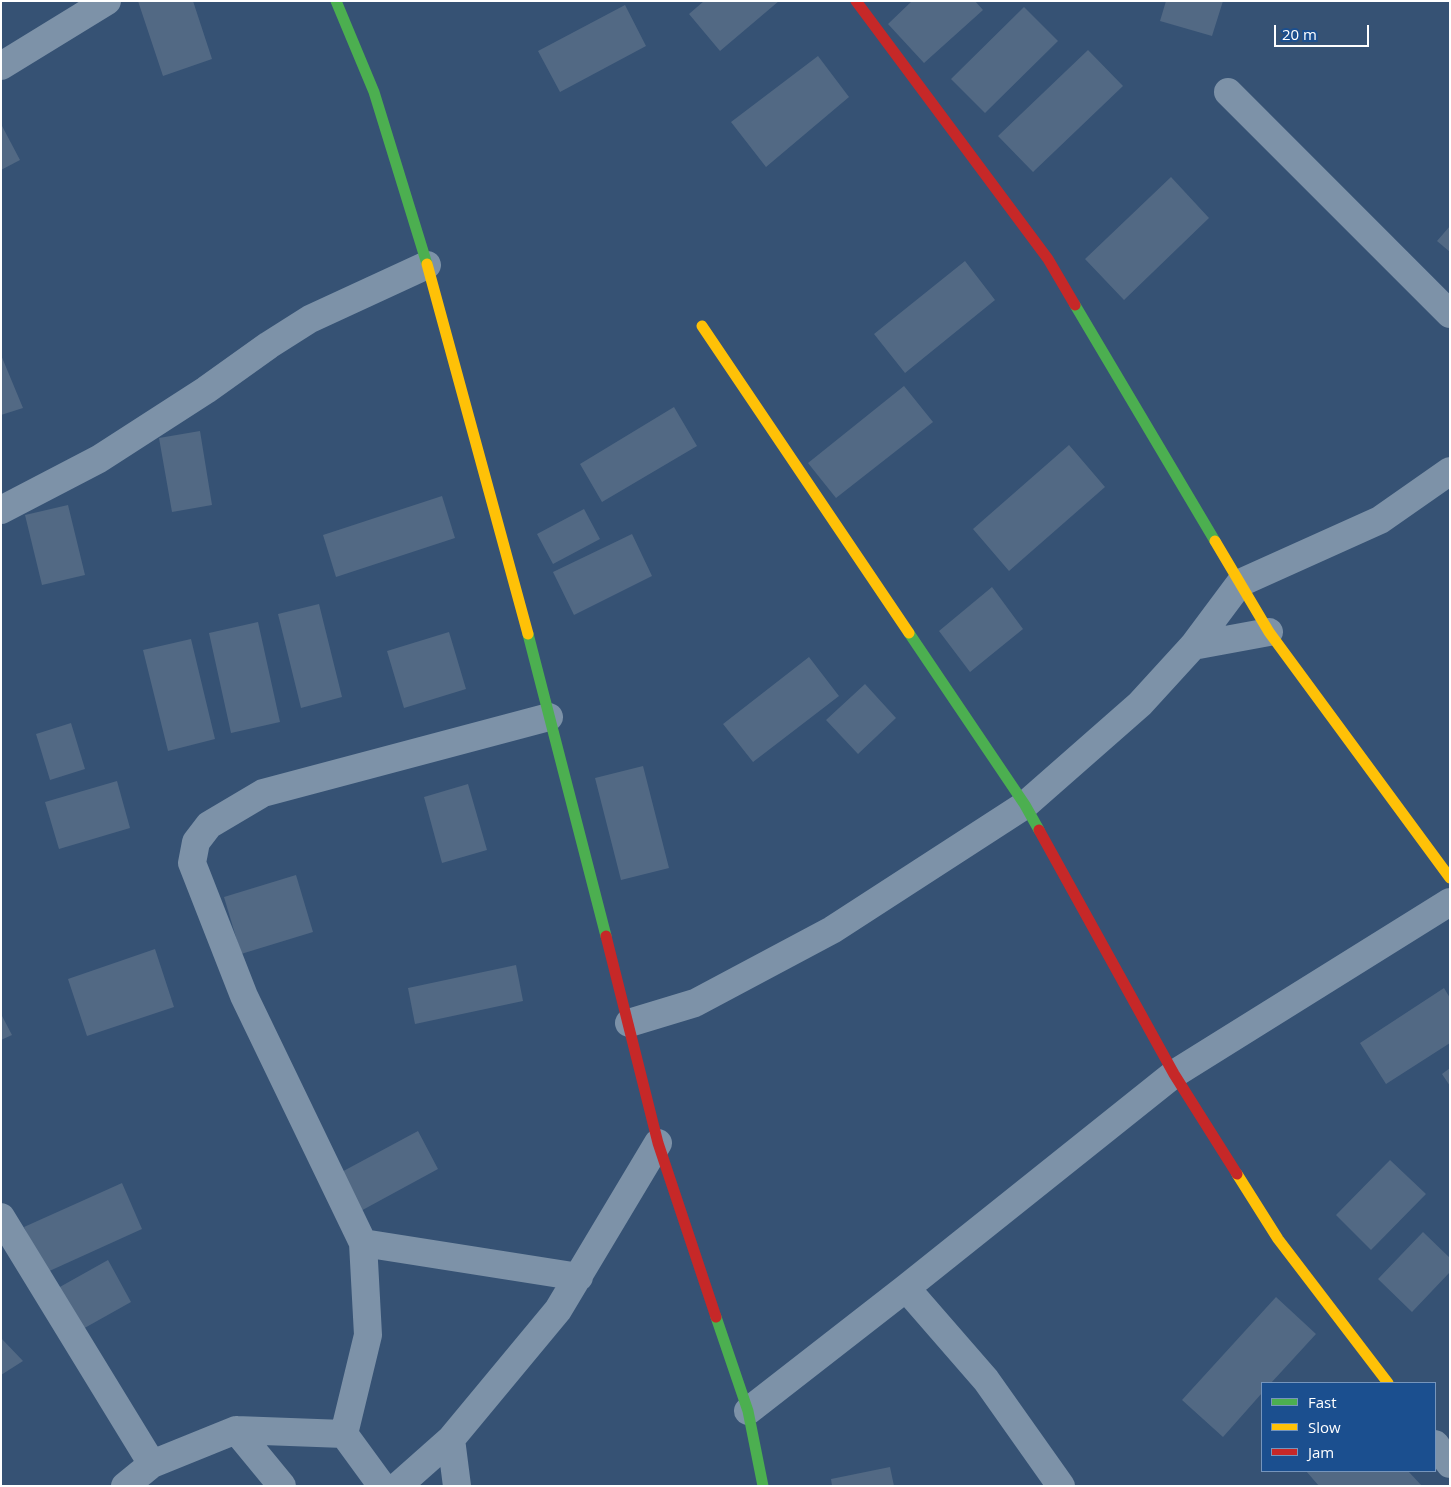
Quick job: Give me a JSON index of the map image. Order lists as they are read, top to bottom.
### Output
{
  "legend": ["Fast", "Slow", "Jam"],
  "scale_bar": "20 m"
}
